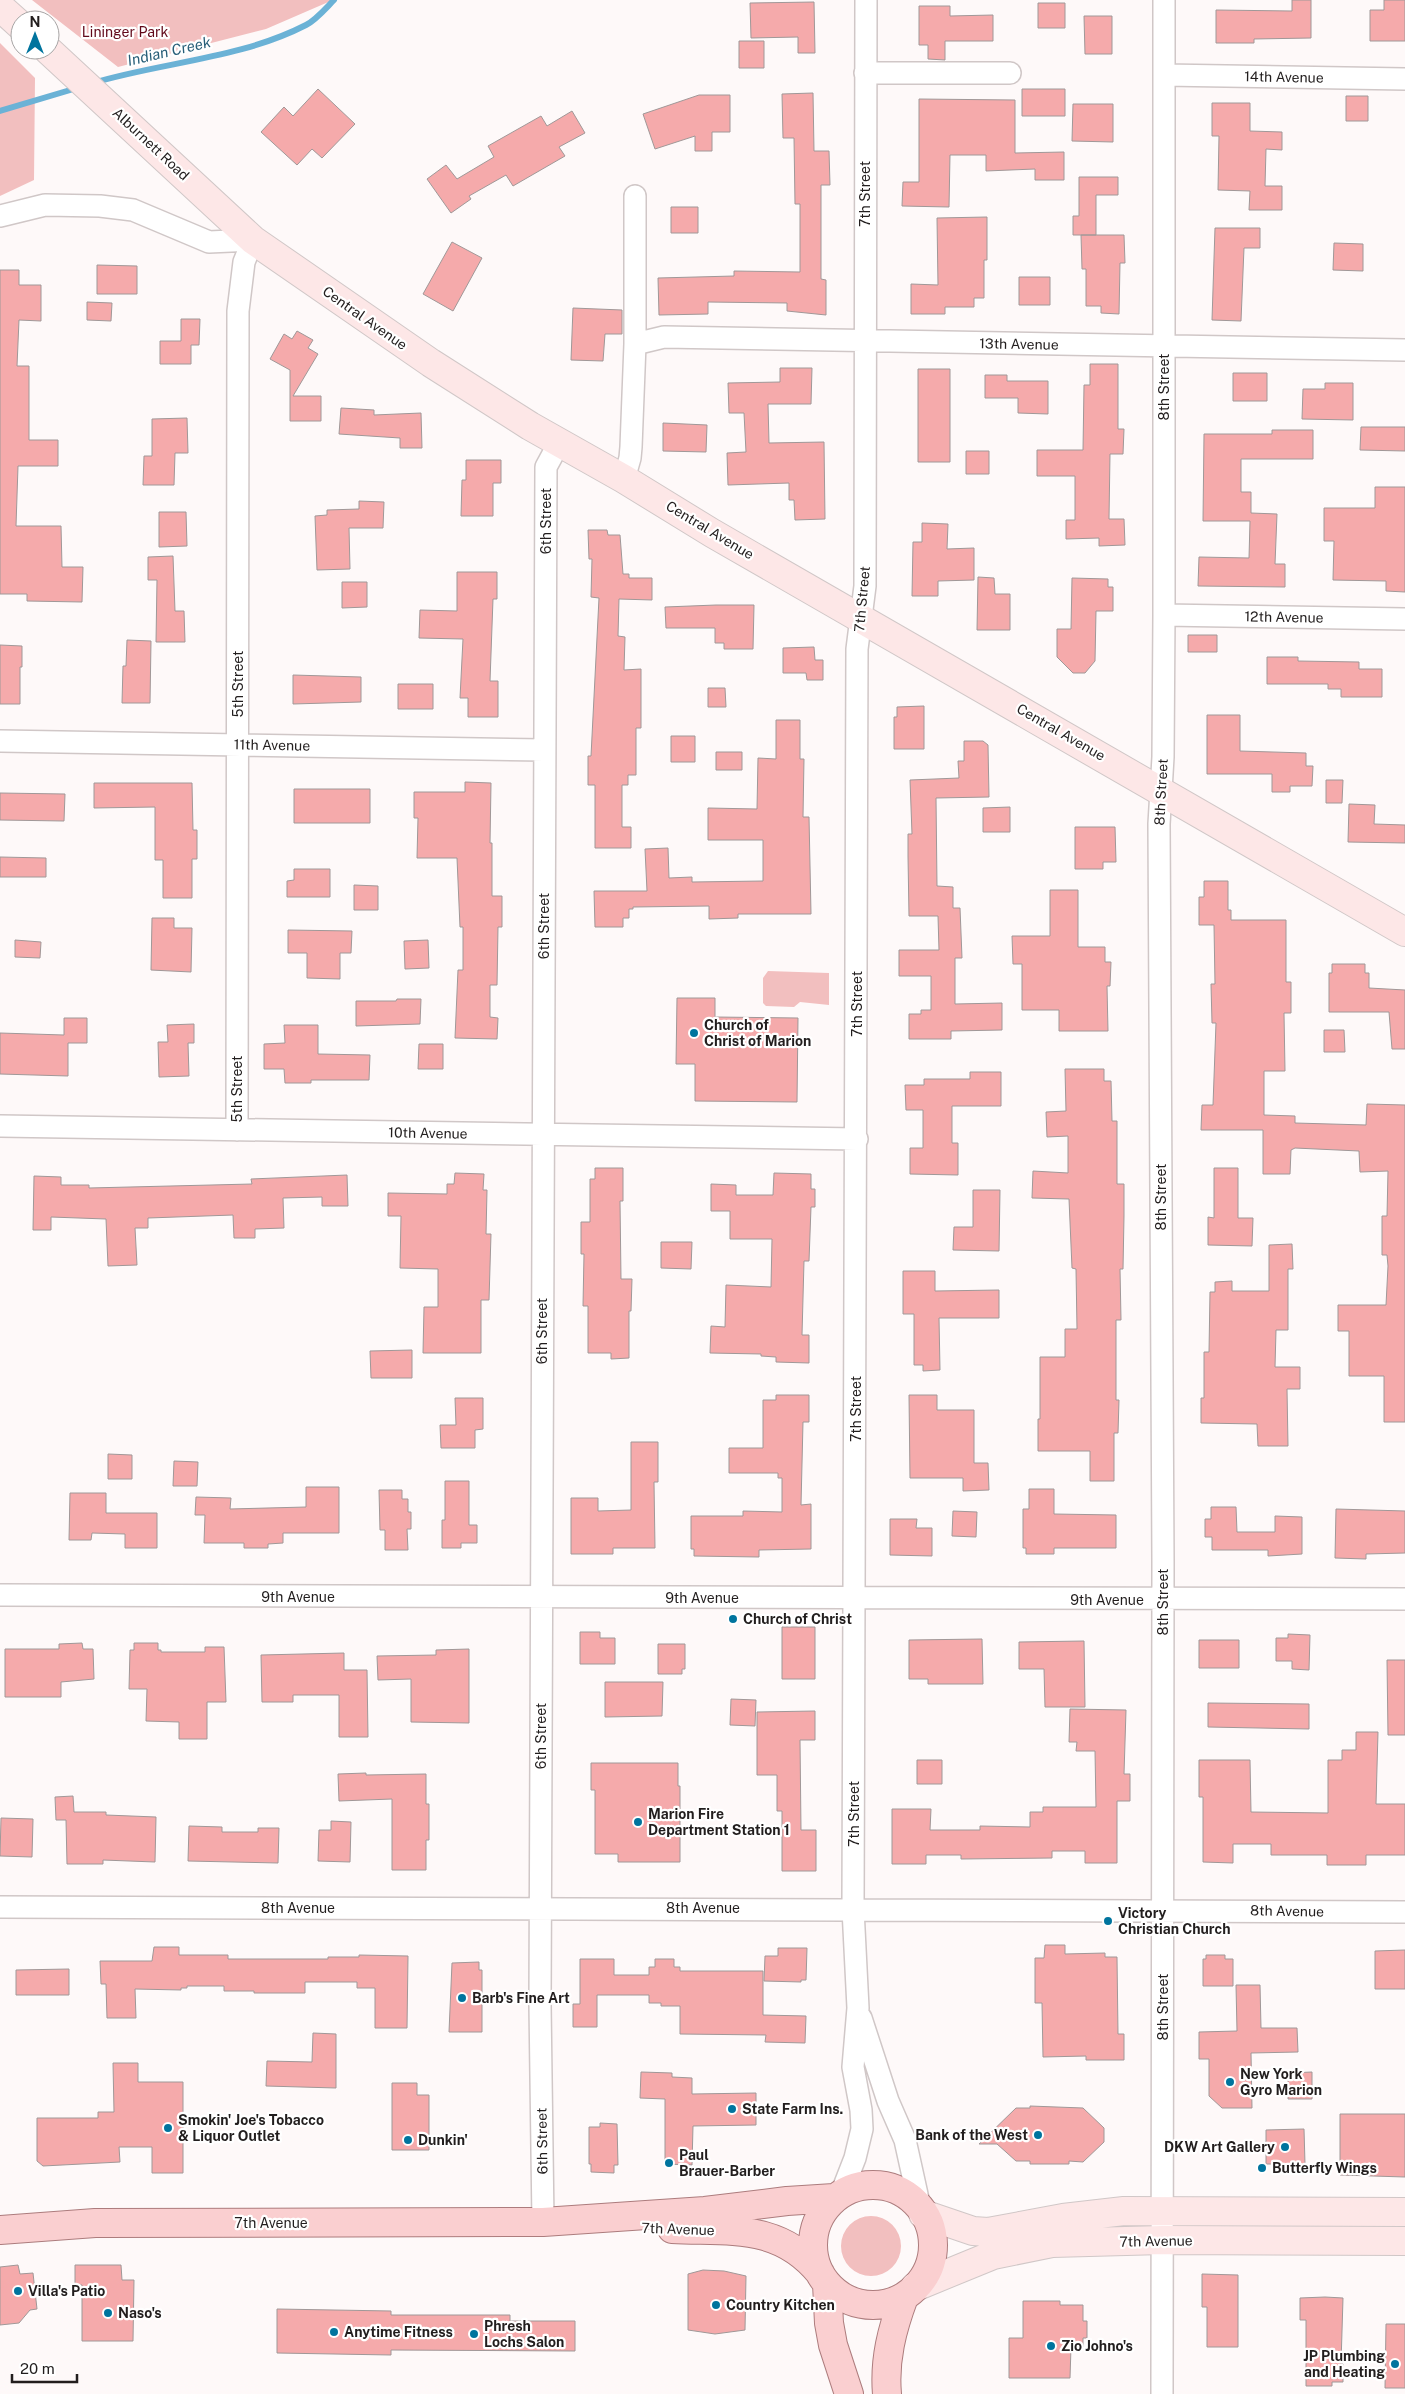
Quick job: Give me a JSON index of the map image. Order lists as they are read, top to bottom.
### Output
{
  "streets": {
    "main road": ["7th Avenue"],
    "street": [
      "14th Avenue",
      "Alburnett Road",
      "7th Street",
      "Central Avenue",
      "13th Avenue",
      "8th Street",
      "6th Street",
      "12th Avenue",
      "5th Street",
      "11th Avenue",
      "10th Avenue",
      "9th Avenue",
      "8th Avenue"
    ]
  },
  "crossings": [
    ["14th Avenue", "8th Street"],
    ["Alburnett Road", "Central Avenue"],
    ["Alburnett Road", "5th Street"],
    ["7th Street", "Central Avenue"],
    ["7th Street", "13th Avenue"],
    ["7th Street", "10th Avenue"],
    ["7th Street", "9th Avenue"],
    ["7th Street", "8th Avenue"],
    ["7th Street", "7th Avenue"],
    ["Central Avenue", "8th Street"],
    ["Central Avenue", "6th Street"],
    ["Central Avenue", "5th Street"],
    ["13th Avenue", "8th Street"],
    ["8th Street", "12th Avenue"],
    ["8th Street", "9th Avenue"],
    ["8th Street", "8th Avenue"],
    ["8th Street", "7th Avenue"],
    ["6th Street", "11th Avenue"],
    ["6th Street", "10th Avenue"],
    ["6th Street", "9th Avenue"],
    ["6th Street", "8th Avenue"],
    ["6th Street", "7th Avenue"],
    ["5th Street", "11th Avenue"],
    ["5th Street", "10th Avenue"]
  ],
  "water": ["Indian Creek"],
  "parks": ["Lininger Park"],
  "places": [
    "Church of Christ of Marion",
    "Church of Christ",
    "Marion Fire Department Station 1",
    "Victory Christian Church",
    "Barb's Fine Art",
    "New York Gyro Marion",
    "State Farm Ins.",
    "Smokin' Joe's Tobacco & Liquor Outlet",
    "Bank of the West",
    "Dunkin'",
    "DKW Art Gallery",
    "Paul Brauer-Barber",
    "Butterfly Wings",
    "Villa's Patio",
    "Country Kitchen",
    "Naso's",
    "Anytime Fitness",
    "Phresh Lochs Salon",
    "Zio Johno's",
    "JP Plumbing and Heating"
  ],
  "scale_bar": "20 m",
  "north": "top"
}
